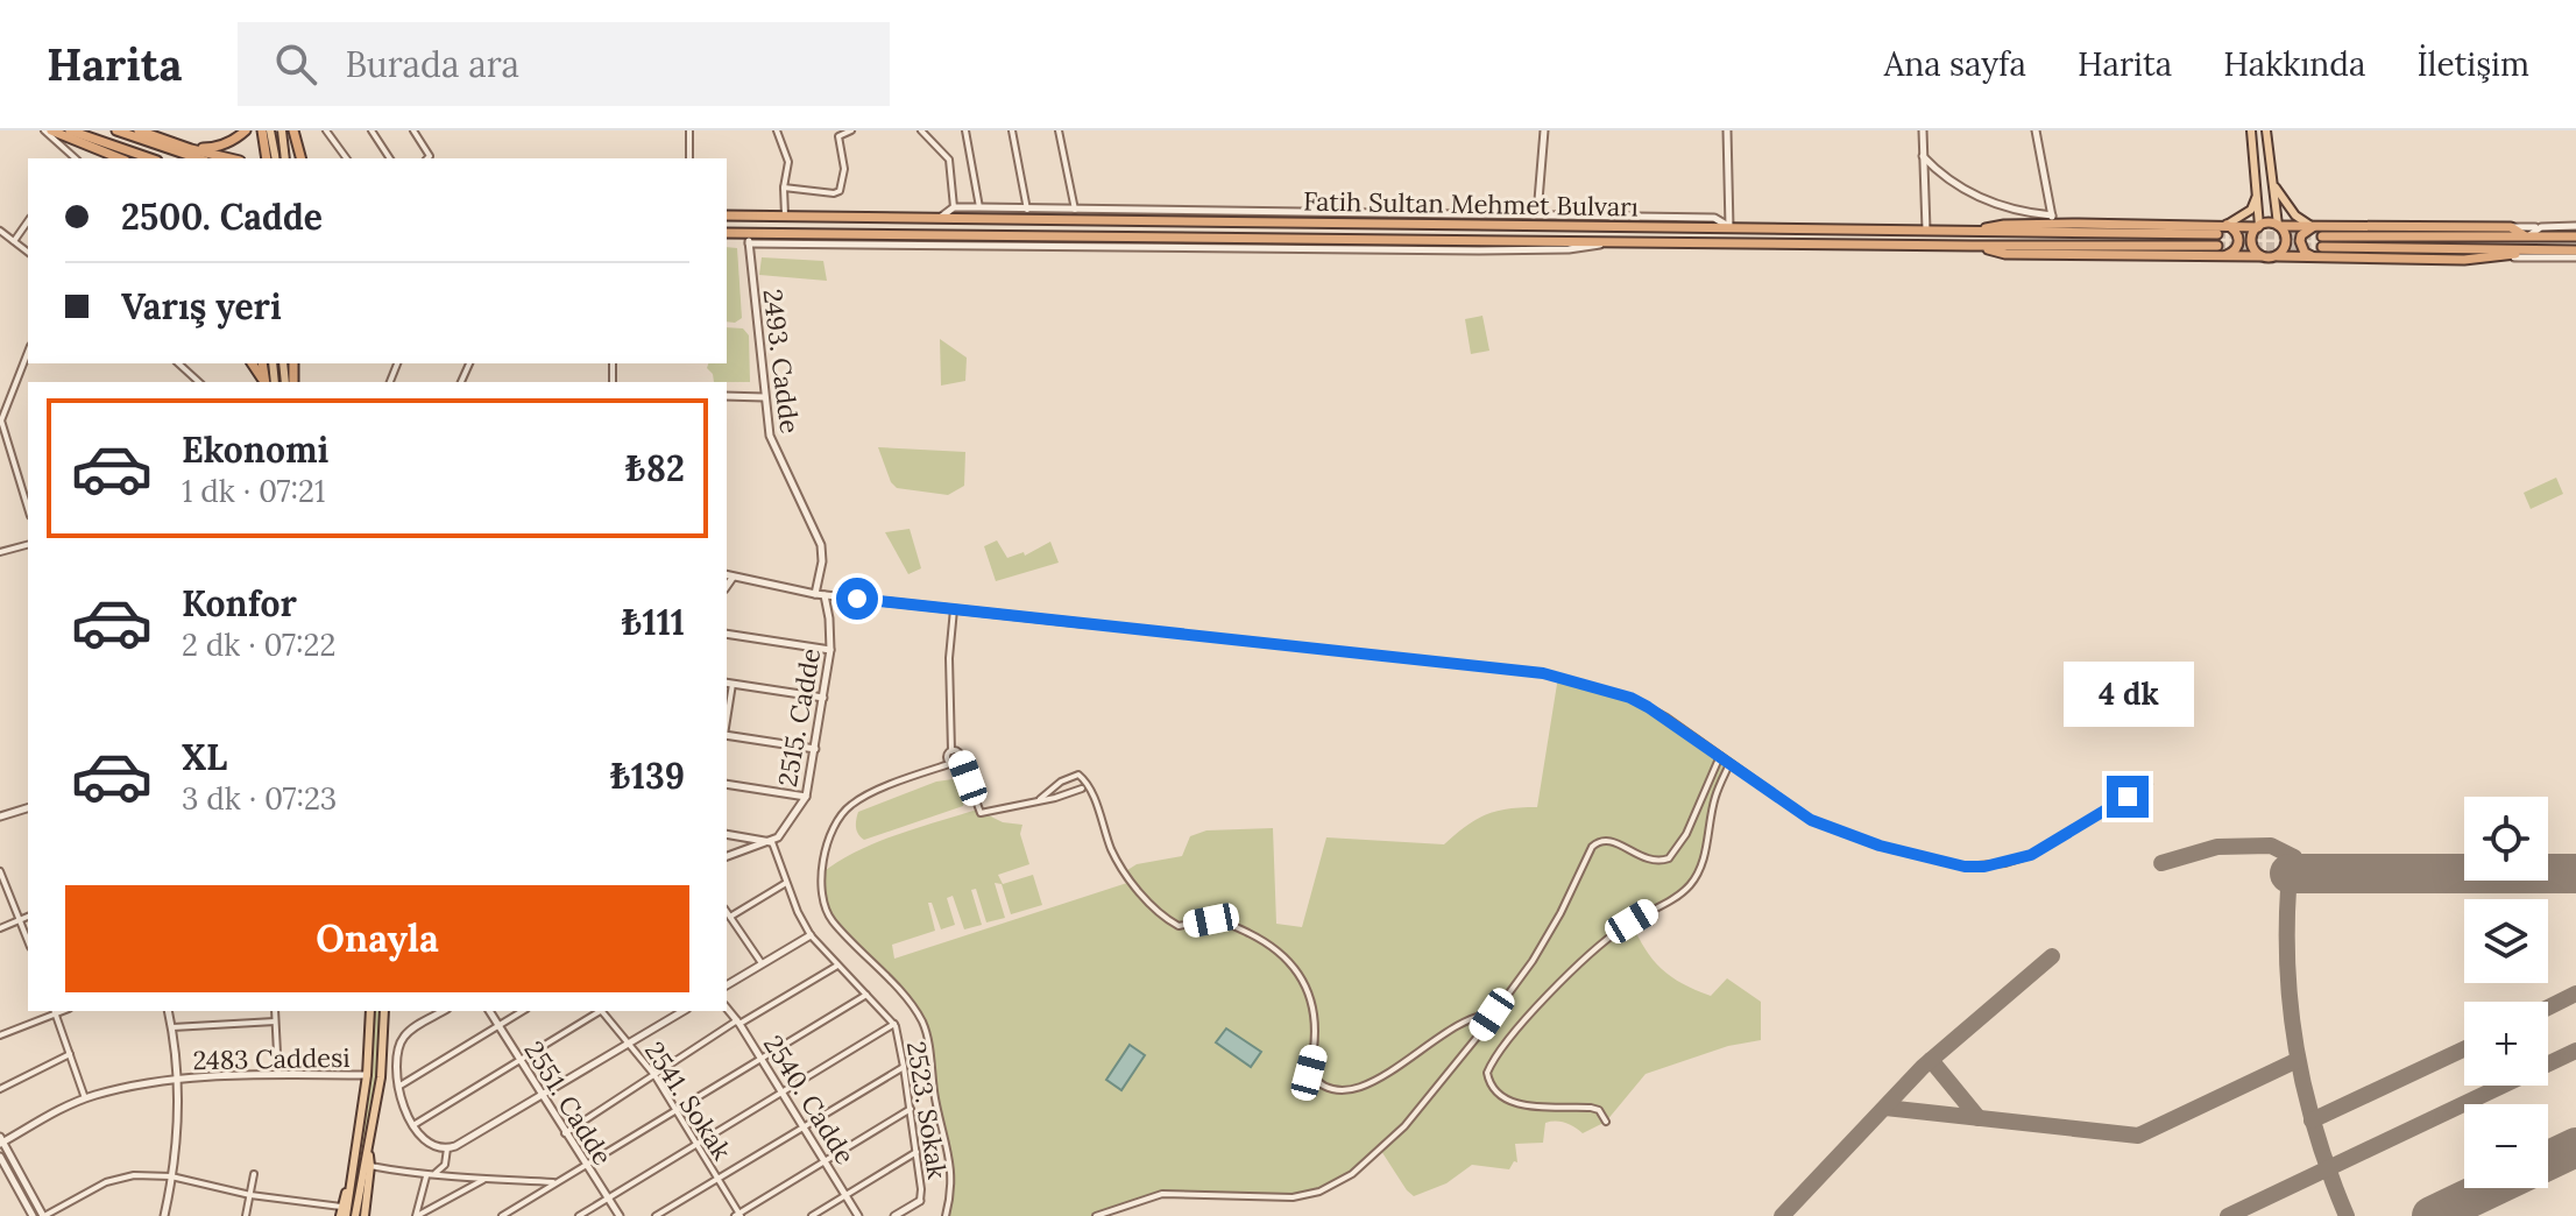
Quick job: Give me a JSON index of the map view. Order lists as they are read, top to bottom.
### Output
{
  "streets": {
    "highway": ["Fatih Sultan Mehmet Bulvarı"],
    "street": [
      "2493. Cadde",
      "2515. Cadde",
      "2483 Caddesi",
      "2540. Cadde",
      "2541. Sokak",
      "2551. Cadde",
      "2523. Sokak"
    ]
  },
  "crossings": [
    ["Fatih Sultan Mehmet Bulvarı", "2493. Cadde"],
    ["2515. Cadde", "2523. Sokak"]
  ],
  "page": {
    "header": "Harita",
    "search": "Burada ara",
    "nav": [
      "Ana sayfa",
      "Harita",
      "Hakkında",
      "İletişim"
    ],
    "banner": ["2500. Cadde", "Varış yeri"],
    "list": [
      {
        "name": "Ekonomi",
        "note": "1 dk · 07:21",
        "value": "₺82"
      },
      {
        "name": "Konfor",
        "note": "2 dk · 07:22",
        "value": "₺111"
      },
      {
        "name": "XL",
        "note": "3 dk · 07:23",
        "value": "₺139"
      }
    ],
    "bubble": "4 dk",
    "map_buttons": ["+", "−"],
    "buttons": "Onayla"
  }
}
